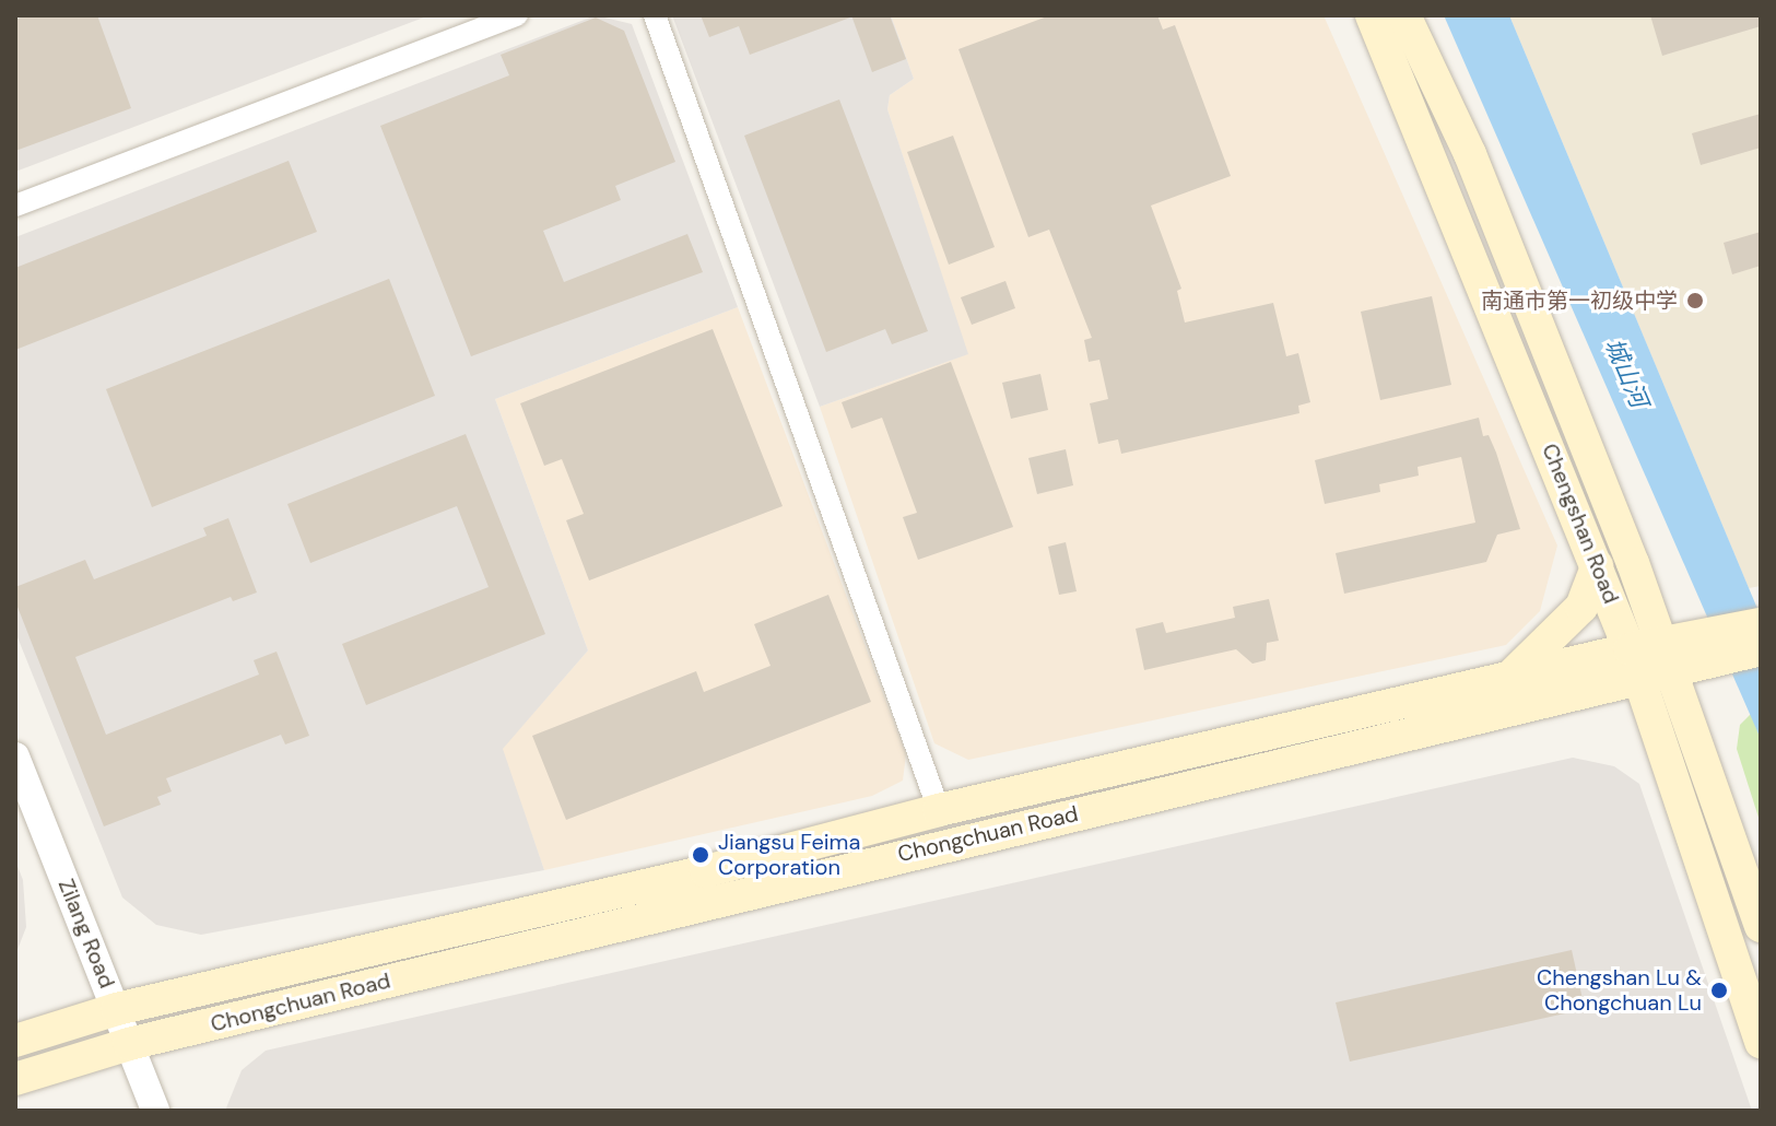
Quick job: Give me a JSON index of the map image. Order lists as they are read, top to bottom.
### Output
{
  "streets": {
    "main road": ["Chengshan Road", "Chongchuan Road"],
    "street": ["Zilang Road"]
  },
  "crossings": [
    ["Chengshan Road", "Chongchuan Road"],
    ["Chongchuan Road", "Zilang Road"]
  ],
  "water": ["城山河"],
  "places": ["南通市第一初级中学", "Jiangsu Feima Corporation", "Chengshan Lu & Chongchuan Lu"]
}
